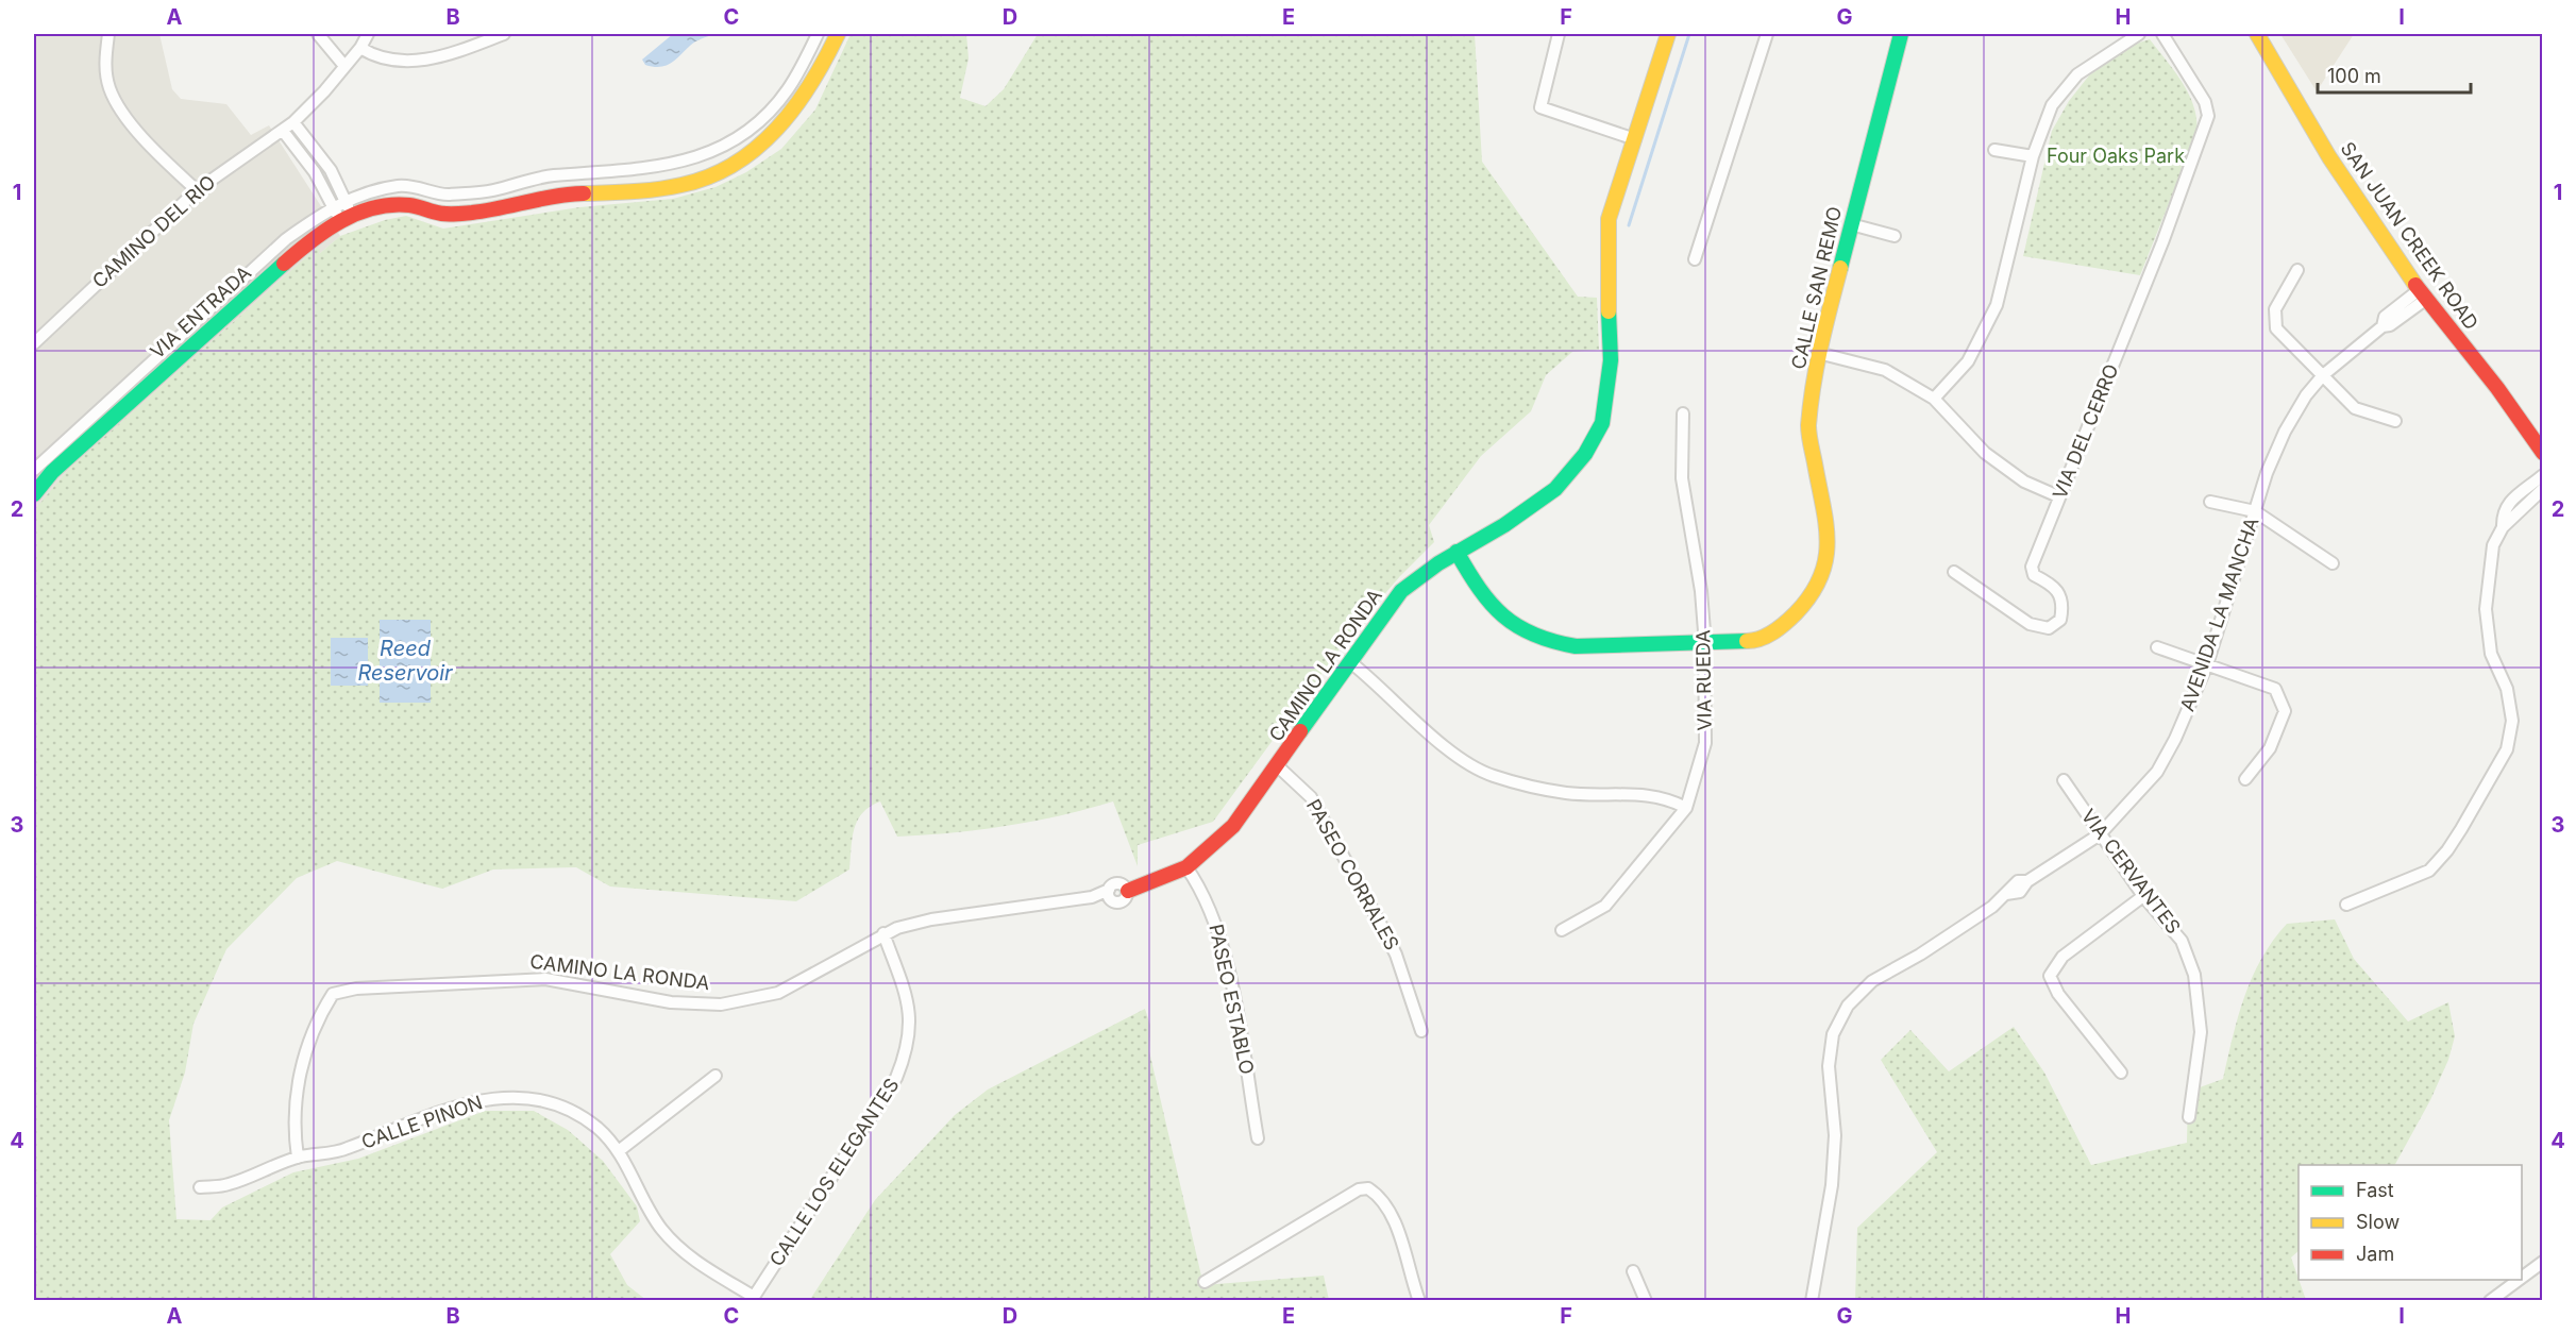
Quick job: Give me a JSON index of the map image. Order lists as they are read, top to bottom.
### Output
{
  "streets": {
    "street": [
      "CAMINO DEL RIO",
      "SAN JUAN CREEK ROAD",
      "CALLE SAN REMO",
      "VIA ENTRADA",
      "VIA DEL CERRO",
      "AVENIDA LA MANCHA",
      "CAMINO LA RONDA",
      "VIA RUEDA",
      "VIA CERVANTES",
      "PASEO CORRALES",
      "PASEO ESTABLO",
      "CALLE PINON",
      "CALLE LOS ELEGANTES"
    ]
  },
  "crossings": [
    ["SAN JUAN CREEK ROAD", "AVENIDA LA MANCHA"],
    ["CALLE SAN REMO", "CAMINO LA RONDA"],
    ["CALLE SAN REMO", "VIA RUEDA"],
    ["AVENIDA LA MANCHA", "VIA CERVANTES"],
    ["CAMINO LA RONDA", "PASEO CORRALES"],
    ["CAMINO LA RONDA", "PASEO ESTABLO"],
    ["CAMINO LA RONDA", "CALLE PINON"],
    ["CAMINO LA RONDA", "CALLE LOS ELEGANTES"],
    ["CALLE PINON", "CALLE LOS ELEGANTES"]
  ],
  "water": ["Reed Reservoir"],
  "parks": ["Four Oaks Park"],
  "legend": ["Fast", "Slow", "Jam"],
  "scale_bar": "100 m",
  "grid": {
    "columns": [
      "A",
      "B",
      "C",
      "D",
      "E",
      "F",
      "G",
      "H",
      "I"
    ],
    "rows": [
      "1",
      "2",
      "3",
      "4"
    ]
  }
}
